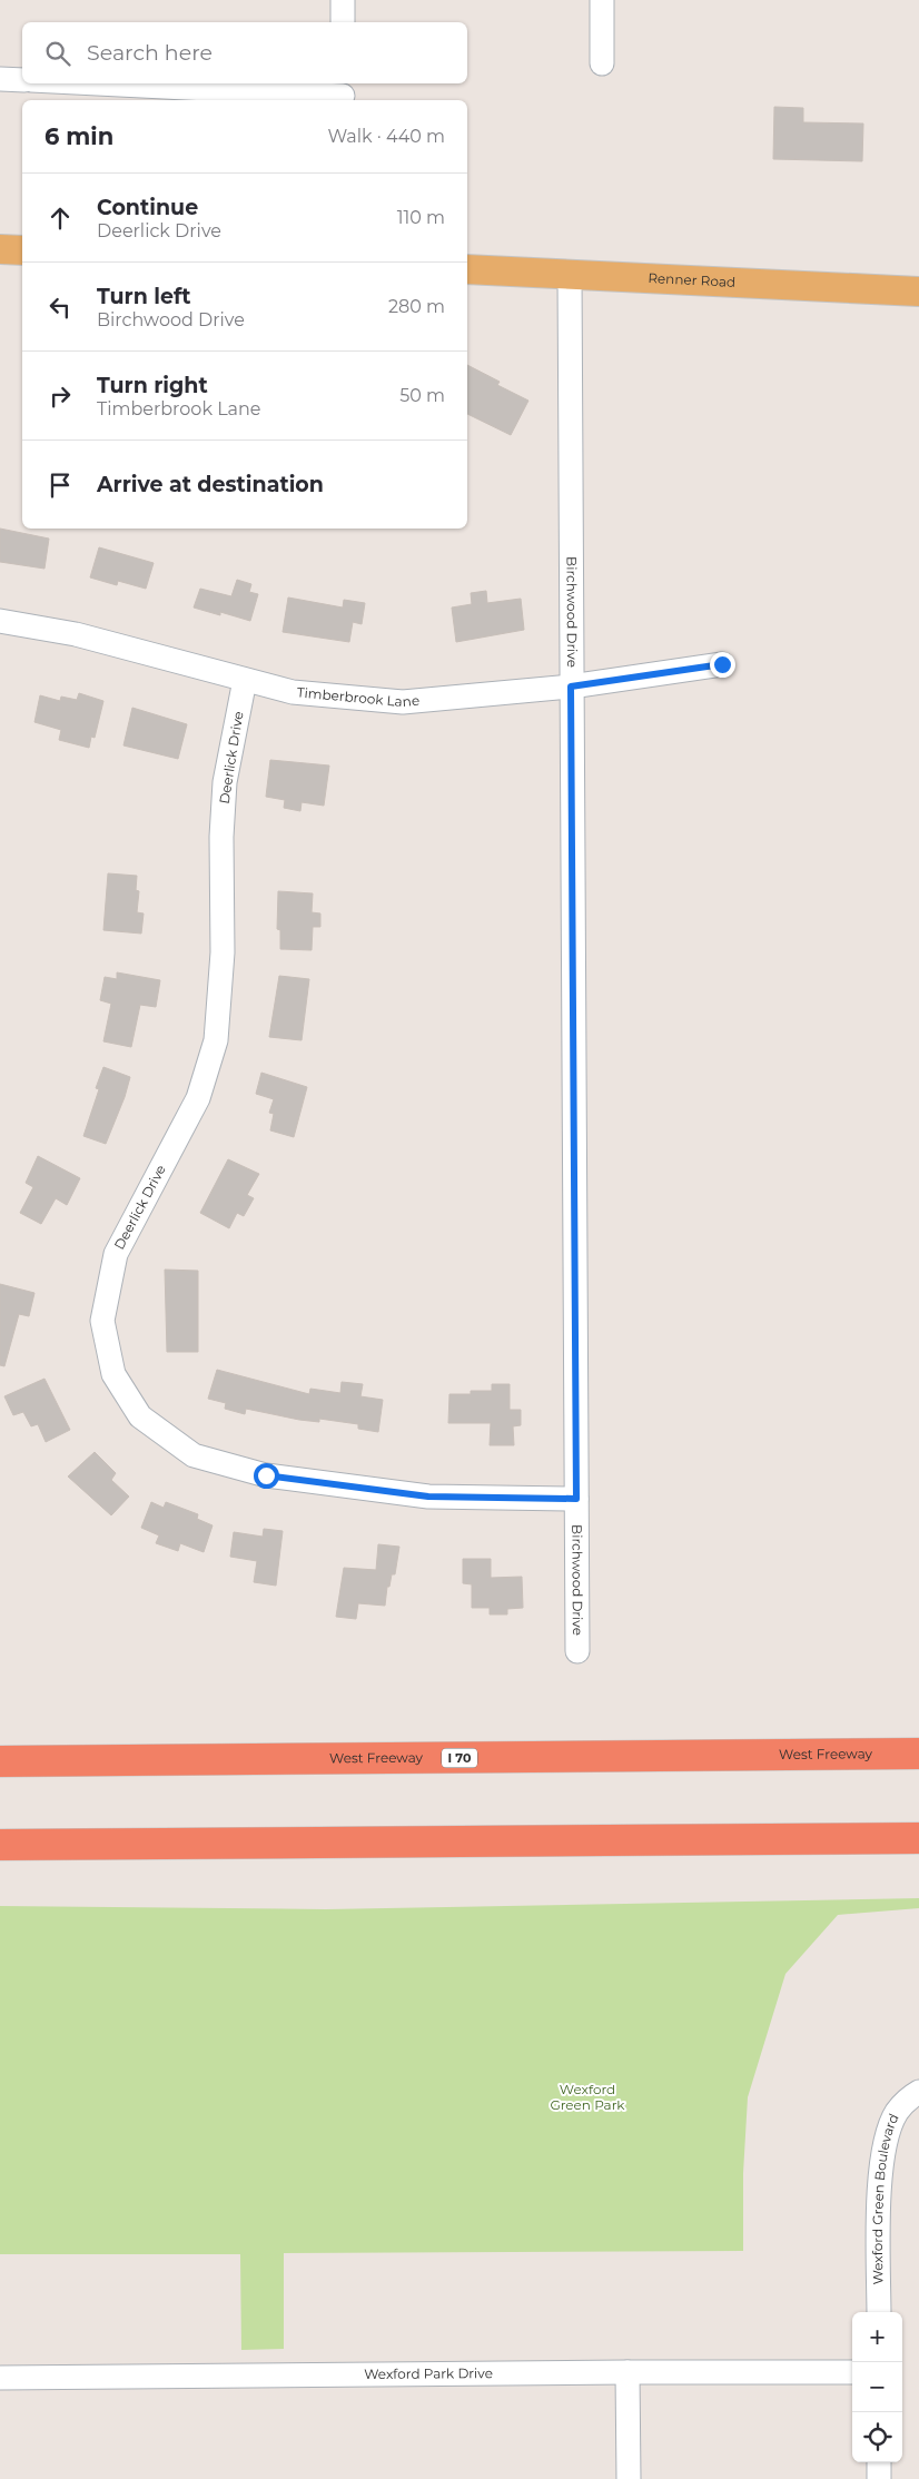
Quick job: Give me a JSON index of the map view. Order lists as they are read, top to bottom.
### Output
{
  "streets": {
    "highway": ["West Freeway", "I 70"],
    "main road": ["Renner Road"],
    "street": [
      "Birchwood Drive",
      "Timberbrook Lane",
      "Deerlick Drive",
      "Wexford Green Boulevard",
      "Wexford Park Drive"
    ]
  },
  "crossings": [
    ["Renner Road", "Birchwood Drive"],
    ["Birchwood Drive", "Timberbrook Lane"],
    ["Birchwood Drive", "Deerlick Drive"],
    ["Timberbrook Lane", "Deerlick Drive"]
  ],
  "parks": ["Wexford Green Park"],
  "page": {
    "search": "Search here",
    "heading": ["6 min", "Walk · 440 m"],
    "list": [
      ["Continue", "Deerlick Drive", "110 m"],
      ["Turn left", "Birchwood Drive", "280 m"],
      ["Turn right", "Timberbrook Lane", "50 m"],
      "Arrive at destination"
    ],
    "map_buttons": ["+", "−"]
  }
}
